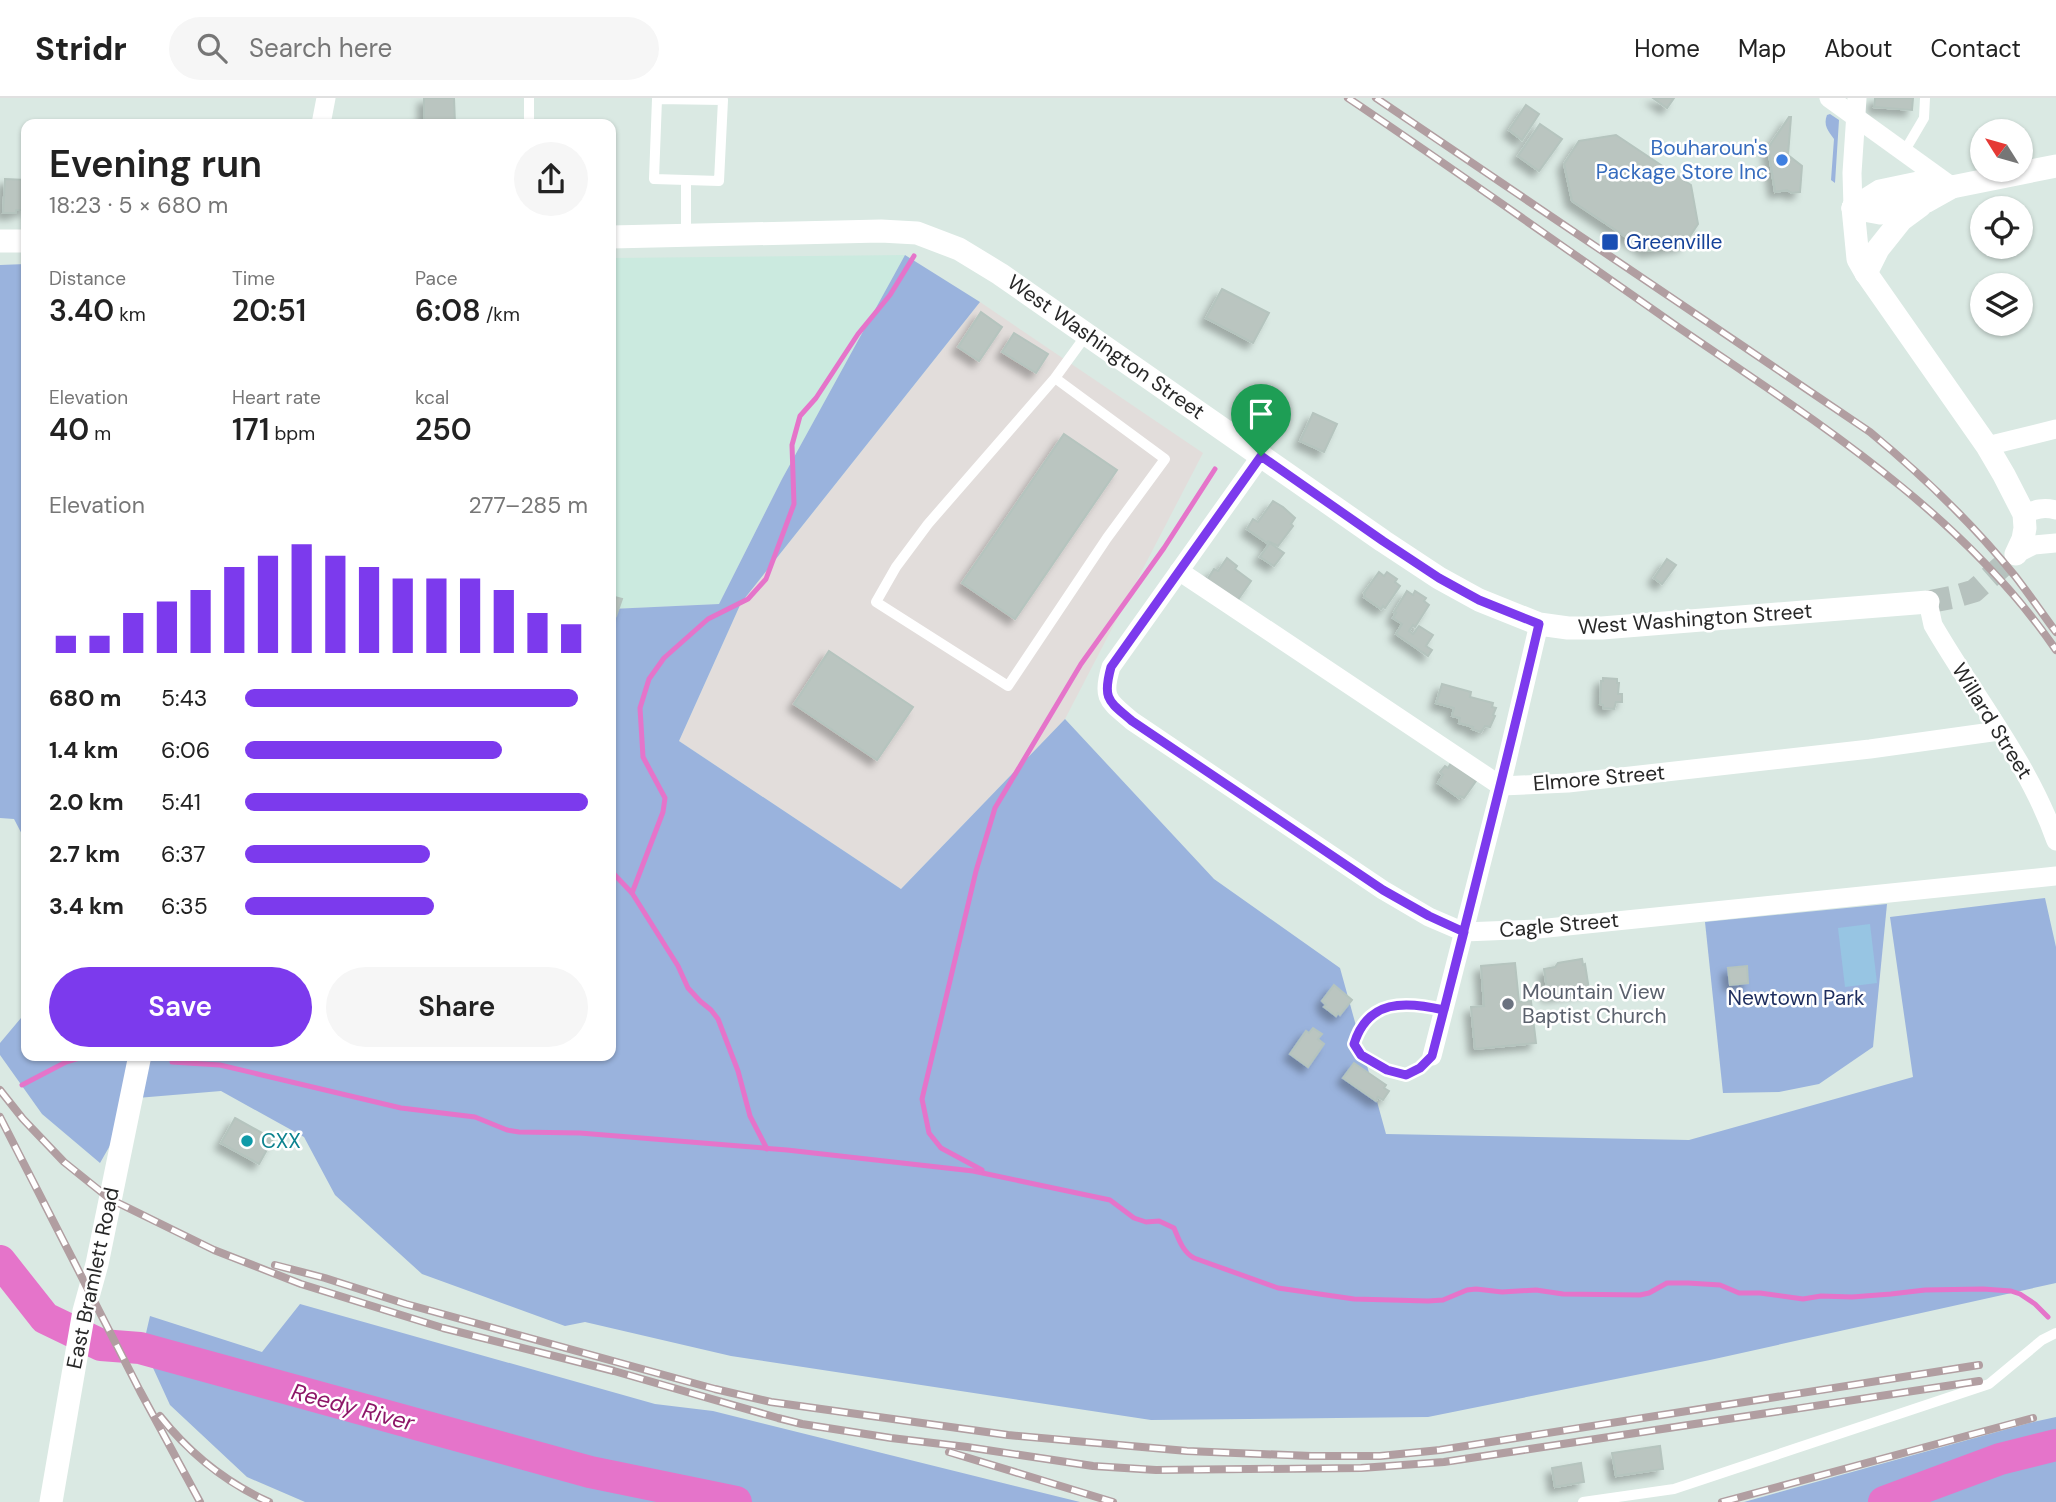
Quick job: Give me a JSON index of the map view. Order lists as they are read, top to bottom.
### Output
{
  "streets": {
    "street": [
      "West Washington Street",
      "Willard Street",
      "Elmore Street",
      "Cagle Street",
      "East Bramlett Road"
    ]
  },
  "crossings": [
    ["West Washington Street", "Willard Street"],
    ["Willard Street", "Elmore Street"]
  ],
  "water": ["Reedy River"],
  "parks": ["Newtown Park"],
  "places": {
    "other": ["Bouharoun's Package Store Inc", "Mountain View Baptist Church", "CXX"],
    "transit": ["Greenville"]
  },
  "north": "top left",
  "page": {
    "header": "Stridr",
    "search": "Search here",
    "nav": [
      "Home",
      "Map",
      "About",
      "Contact"
    ],
    "heading": ["Evening run", "18:23 · 5 × 680 m"],
    "stats": [
      ["Distance", "3.40 km"],
      ["Time", "20:51"],
      ["Pace", "6:08 /km"],
      ["Elevation", "40 m"],
      ["Heart rate", "171 bpm"],
      ["kcal", "250"]
    ],
    "chart": ["Elevation", "277–285 m"],
    "list": [
      {
        "name": "680 m",
        "note": "5:43"
      },
      {
        "name": "1.4 km",
        "note": "6:06"
      },
      {
        "name": "2.0 km",
        "note": "5:41"
      },
      {
        "name": "2.7 km",
        "note": "6:37"
      },
      {
        "name": "3.4 km",
        "note": "6:35"
      }
    ],
    "buttons": ["Save", "Share"]
  }
}
